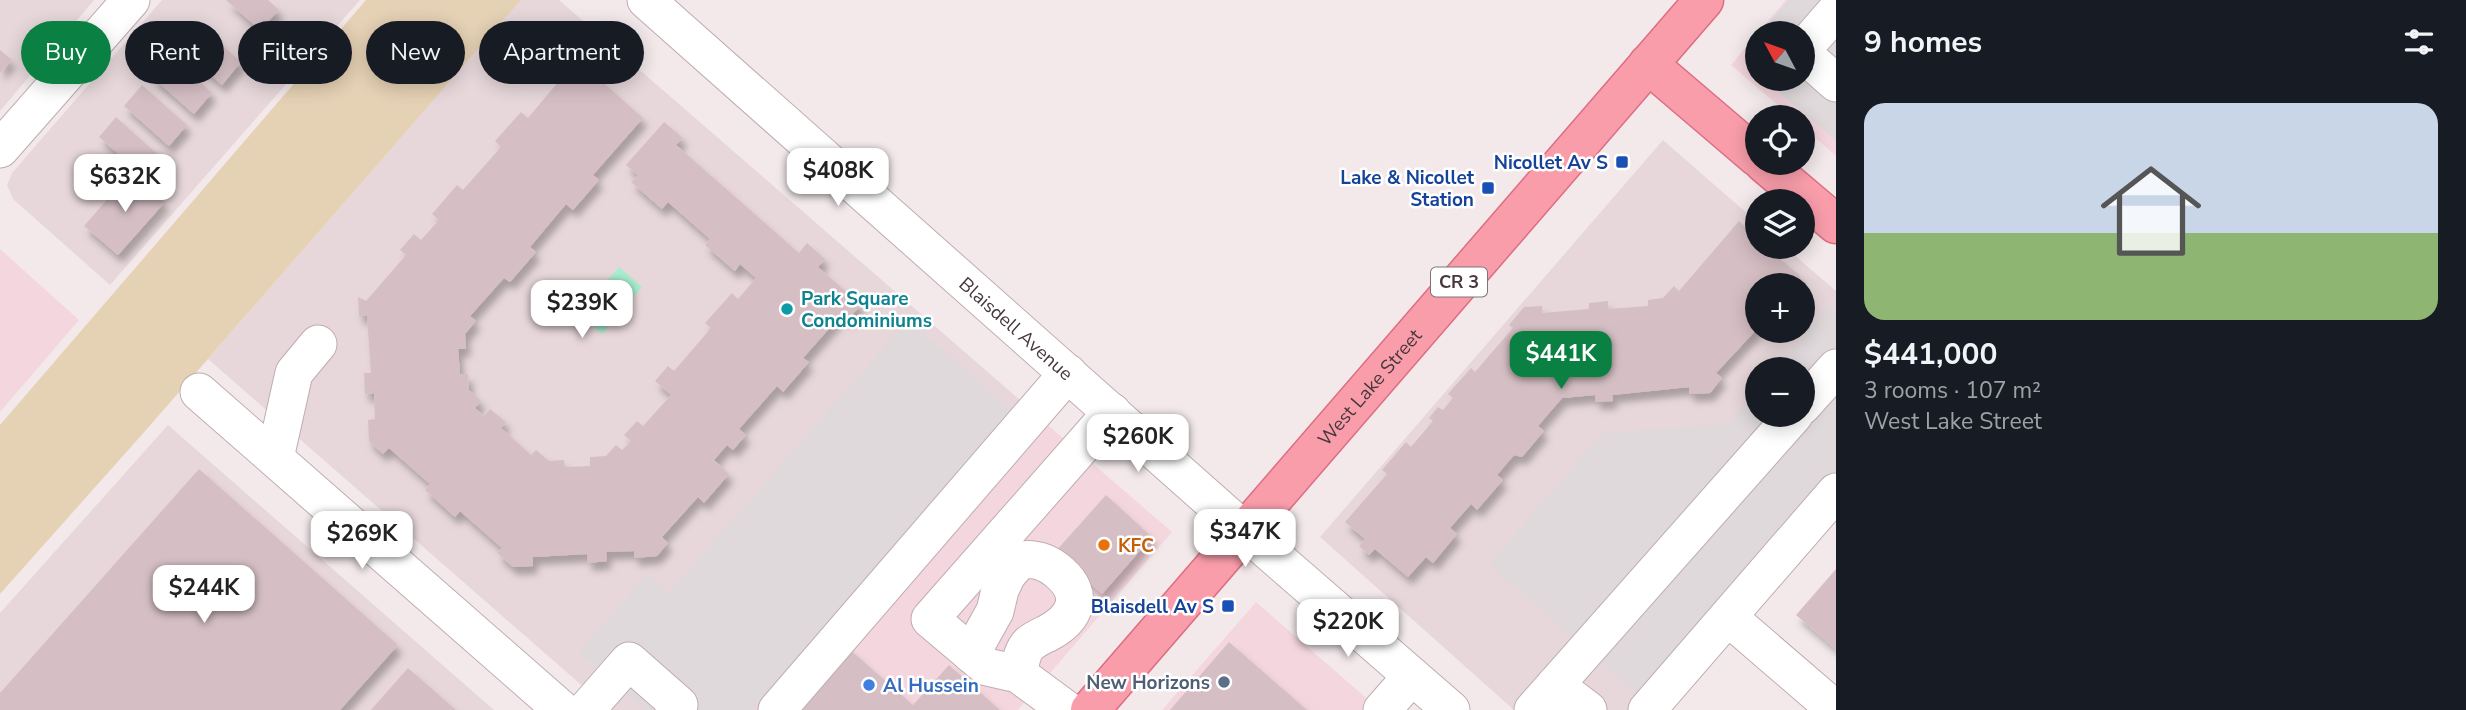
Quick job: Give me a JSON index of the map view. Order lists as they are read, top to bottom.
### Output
{
  "streets": {
    "main road": ["CR 3", "West Lake Street"],
    "street": ["Blaisdell Avenue"]
  },
  "crossings": [
    ["CR 3", "West Lake Street"],
    ["Blaisdell Avenue", "West Lake Street"]
  ],
  "places": {
    "transit": ["Nicollet Av S", "Lake & Nicollet Station", "Blaisdell Av S"],
    "other": [
      "Park Square Condominiums",
      "KFC",
      "New Horizons",
      "Al Hussein"
    ]
  },
  "north": "top left",
  "page": {
    "heading": "9 homes",
    "map_buttons": ["+", "−"],
    "chip": [
      "Buy",
      "Rent",
      "Filters",
      "New",
      "Apartment"
    ],
    "list": [
      {
        "name": "$441,000",
        "note": "3 rooms · 107 m² · West Lake Street"
      }
    ],
    "price": [
      "$408K",
      "$632K",
      "$239K",
      "$441K",
      "$260K",
      "$347K",
      "$269K",
      "$244K",
      "$220K"
    ]
  }
}
